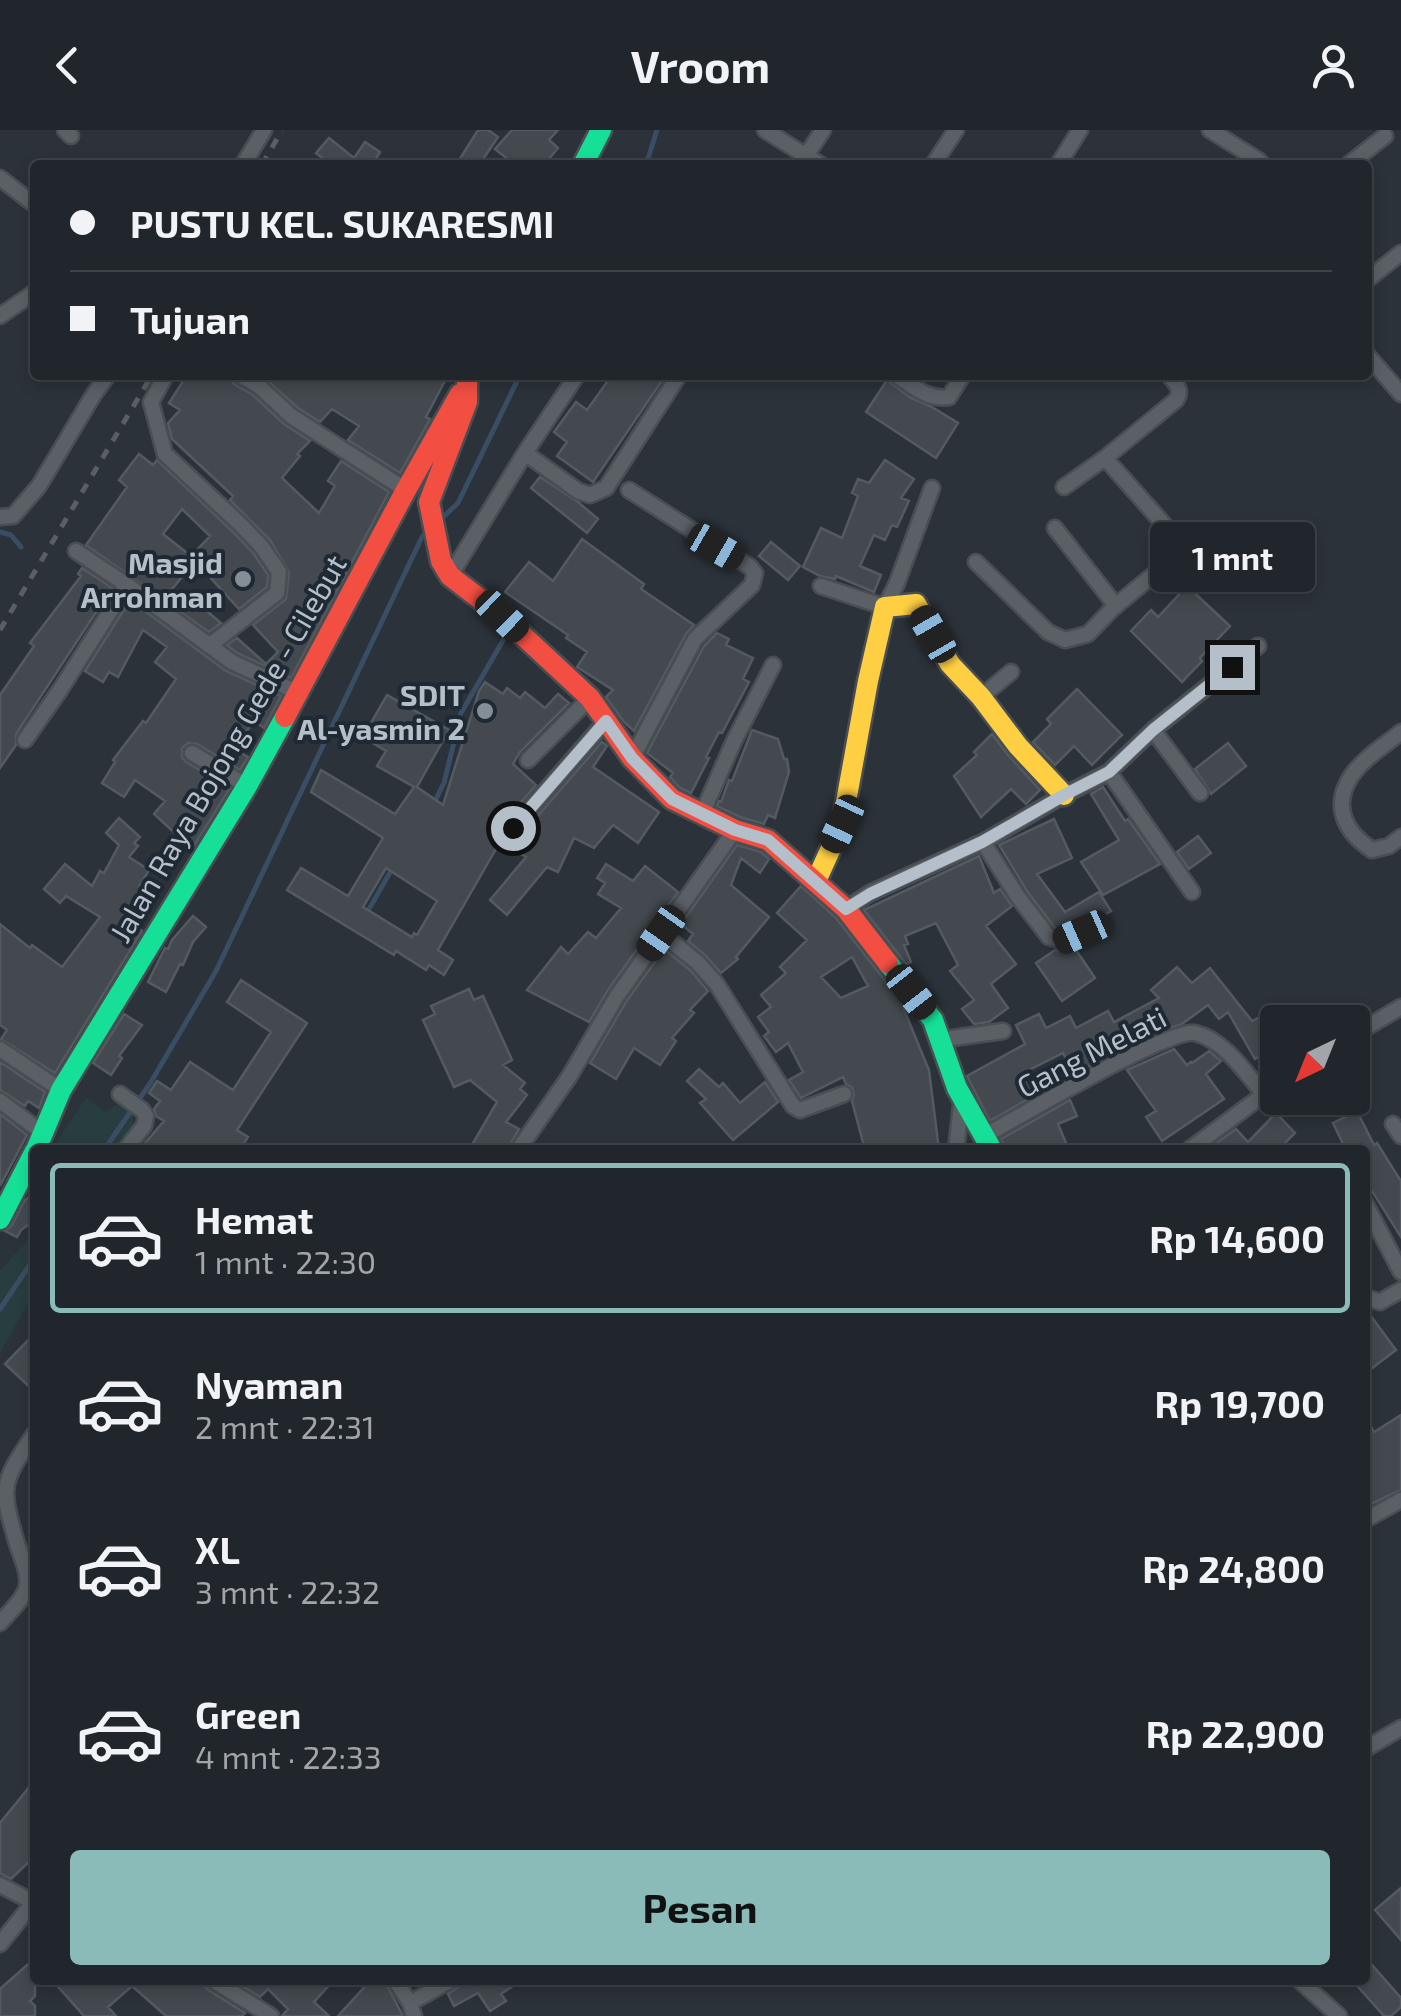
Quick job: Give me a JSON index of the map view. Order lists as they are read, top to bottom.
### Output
{
  "streets": {
    "street": ["Jalan Raya Bojong Gede - Cilebut", "Gang Melati"]
  },
  "places": ["Masjid Arrohman", "SDIT Al-yasmin 2"],
  "north": "bottom left",
  "page": {
    "header": "Vroom",
    "banner": ["PUSTU KEL. SUKARESMI", "Tujuan"],
    "bubble": "1 mnt",
    "list": [
      {
        "name": "Hemat",
        "note": "1 mnt · 22:30",
        "value": "Rp 14,600"
      },
      {
        "name": "Nyaman",
        "note": "2 mnt · 22:31",
        "value": "Rp 19,700"
      },
      {
        "name": "XL",
        "note": "3 mnt · 22:32",
        "value": "Rp 24,800"
      },
      {
        "name": "Green",
        "note": "4 mnt · 22:33",
        "value": "Rp 22,900"
      }
    ],
    "buttons": "Pesan"
  }
}
